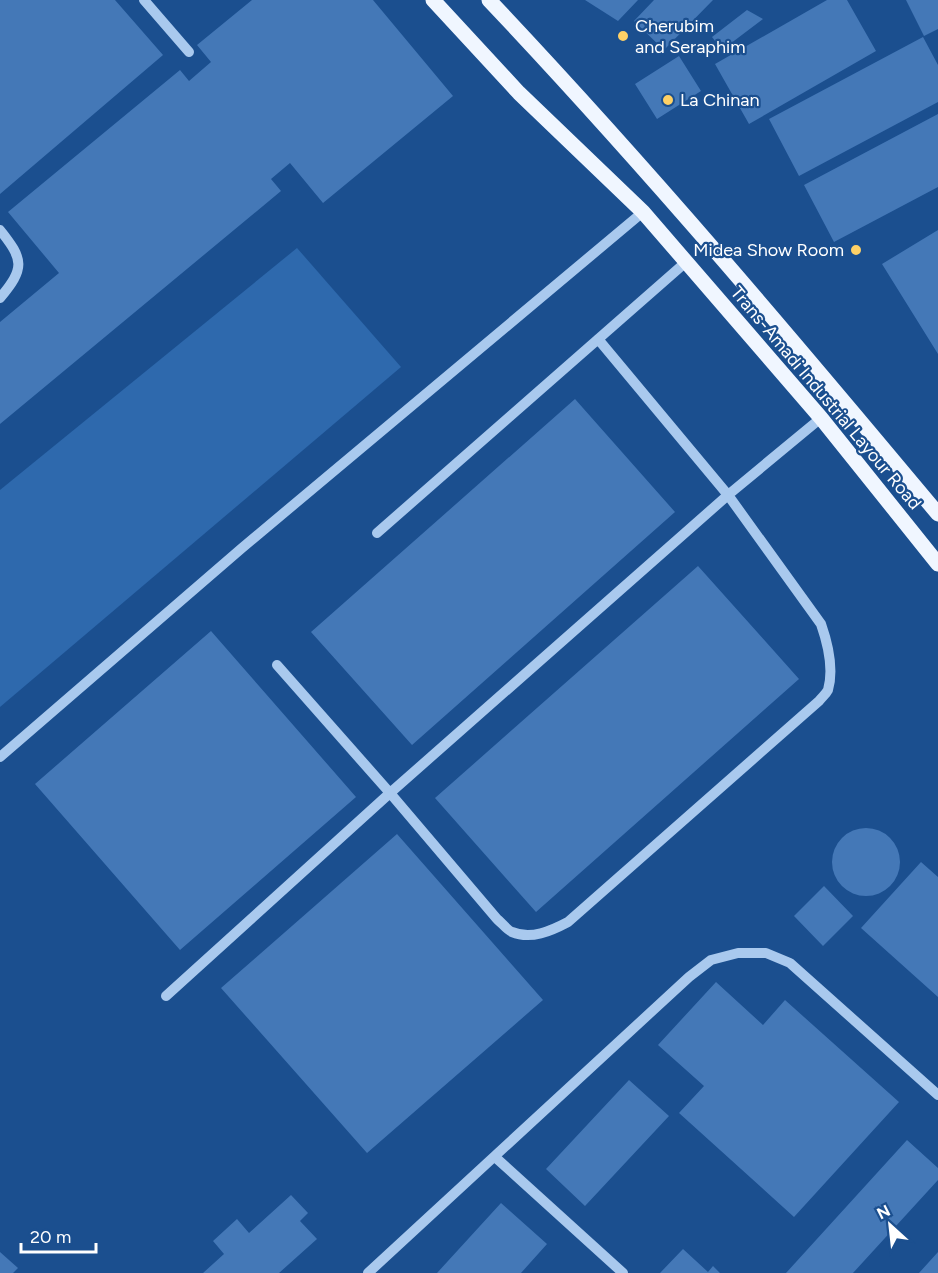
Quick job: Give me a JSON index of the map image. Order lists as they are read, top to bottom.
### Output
{
  "streets": {
    "main road": ["Trans-Amadi Industrial Layour Road"]
  },
  "places": ["Cherubim and Seraphim", "La Chinan", "Midea Show Room"],
  "scale_bar": "20 m",
  "north": "top left"
}
